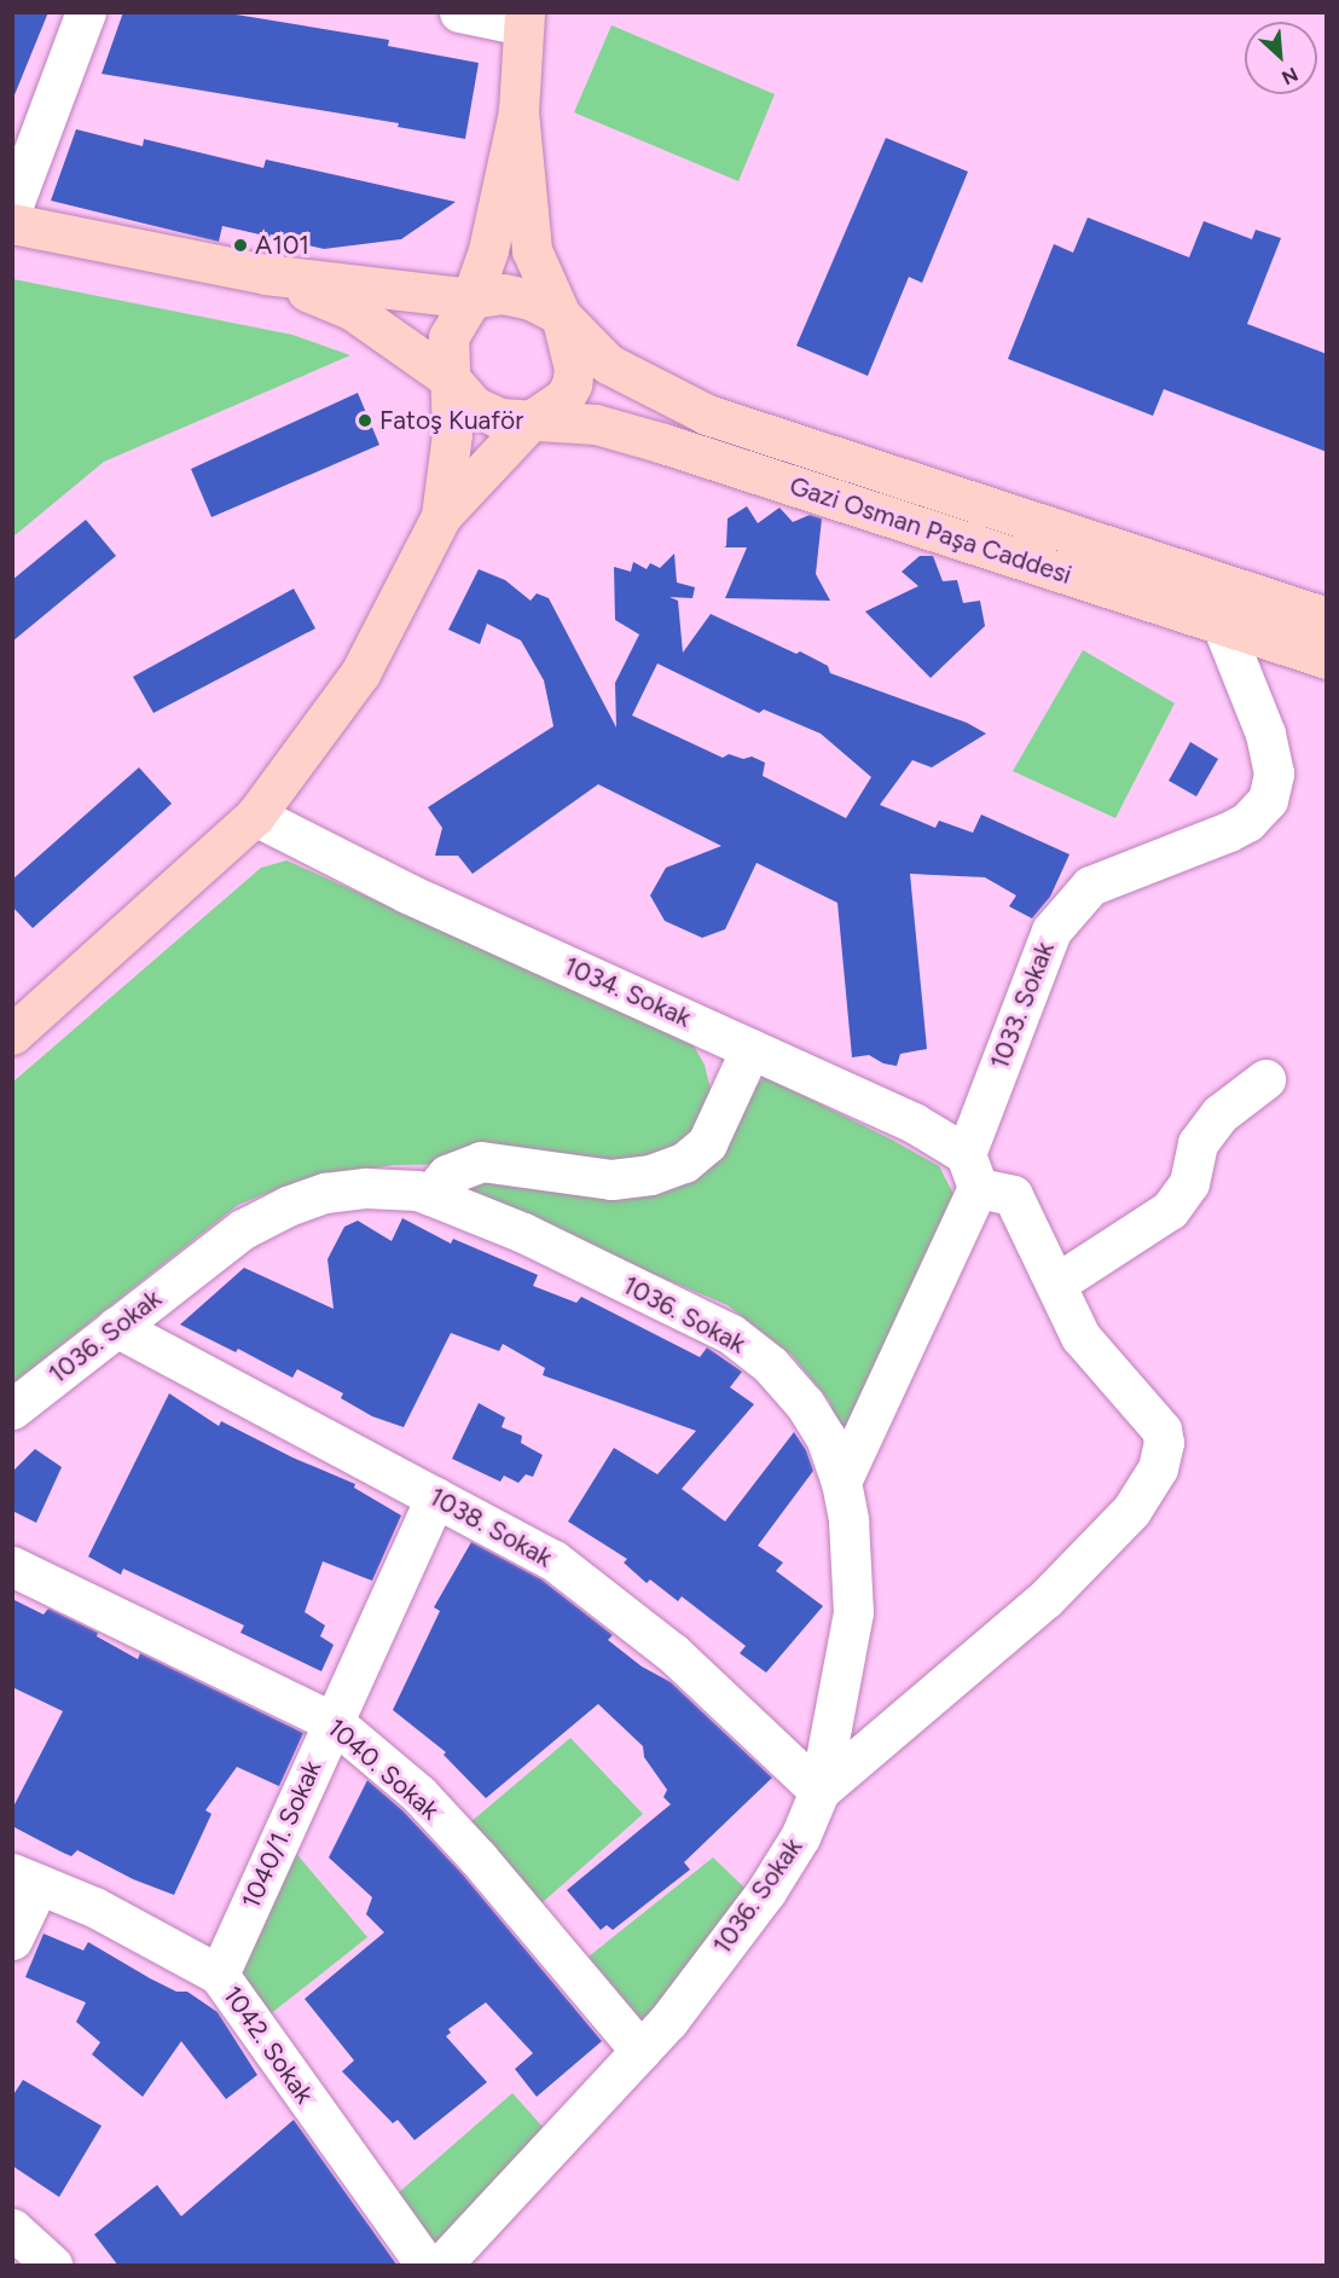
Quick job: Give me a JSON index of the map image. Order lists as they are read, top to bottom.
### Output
{
  "streets": {
    "main road": ["Gazi Osman Paşa Caddesi"],
    "street": [
      "1034. Sokak",
      "1033. Sokak",
      "1036. Sokak",
      "1038. Sokak",
      "1040. Sokak",
      "1040/1. Sokak",
      "1042. Sokak"
    ]
  },
  "crossings": [
    ["Gazi Osman Paşa Caddesi", "1033. Sokak"],
    ["1034. Sokak", "1033. Sokak"],
    ["1033. Sokak", "1036. Sokak"],
    ["1036. Sokak", "1038. Sokak"],
    ["1036. Sokak", "1040. Sokak"],
    ["1038. Sokak", "1040/1. Sokak"],
    ["1040. Sokak", "1040/1. Sokak"],
    ["1040/1. Sokak", "1042. Sokak"]
  ],
  "places": ["A101", "Fatoş Kuaför"],
  "north": "bottom right"
}
